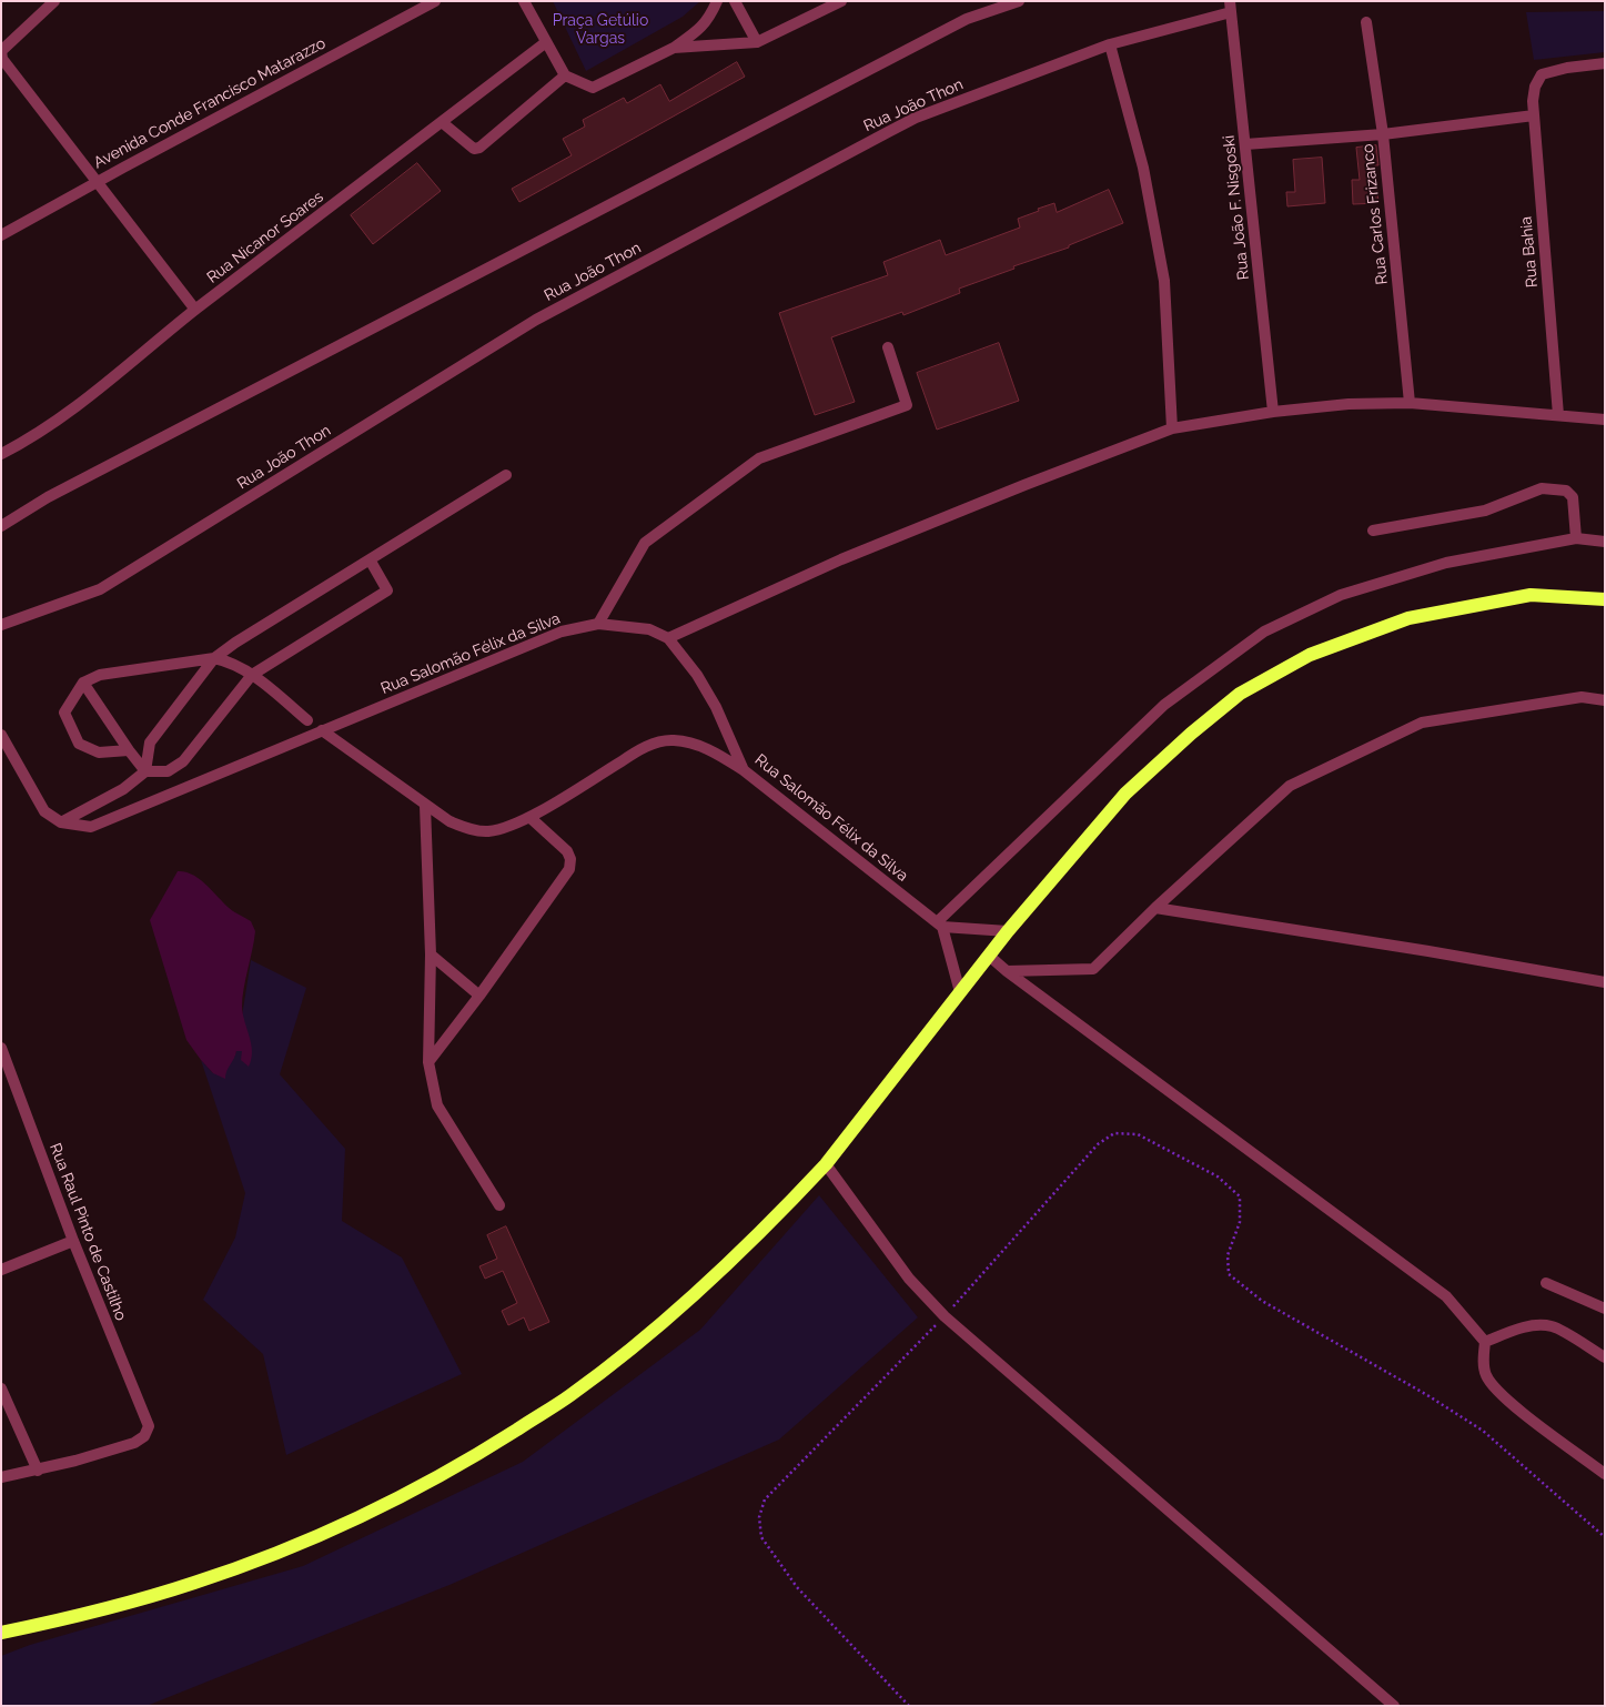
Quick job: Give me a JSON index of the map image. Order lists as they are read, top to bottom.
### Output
{
  "streets": {
    "street": [
      "Avenida Conde Francisco Matarazzo",
      "Rua João Thon",
      "Rua João F. Nisgoski",
      "Rua Carlos Frizanco",
      "Rua Nicanor Soares",
      "Rua Bahia",
      "Rua Salomão Félix da Silva",
      "Rua Raul Pinto de Castilho"
    ]
  },
  "crossings": [
    ["Rua João Thon", "Rua João F. Nisgoski"]
  ],
  "parks": ["Praça Getúlio Vargas"]
}
